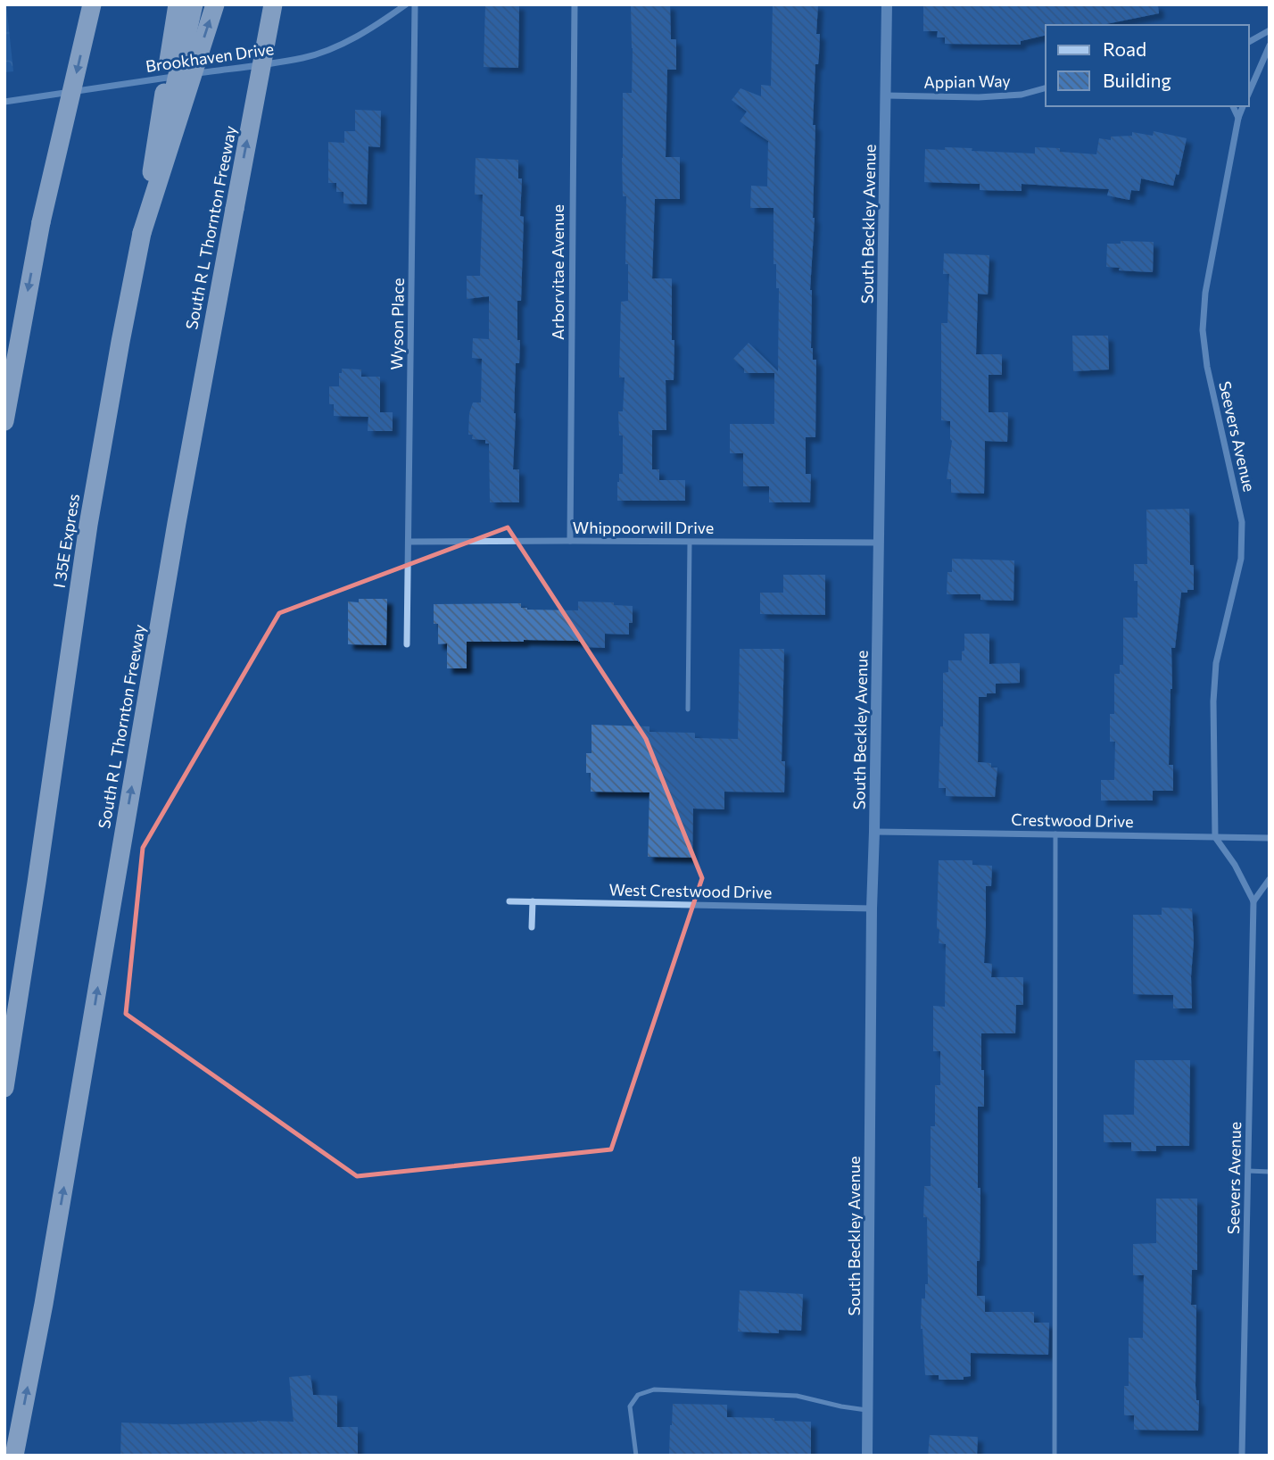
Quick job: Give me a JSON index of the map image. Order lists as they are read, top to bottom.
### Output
{
  "streets": {
    "highway": ["South R L Thornton Freeway", "I 35E Express"],
    "street": [
      "Brookhaven Drive",
      "Appian Way",
      "South Beckley Avenue",
      "Arborvitae Avenue",
      "Wyson Place",
      "Seevers Avenue",
      "Whippoorwill Drive",
      "Crestwood Drive",
      "West Crestwood Drive"
    ]
  },
  "crossings": [
    ["Appian Way", "South Beckley Avenue"],
    ["South Beckley Avenue", "Whippoorwill Drive"],
    ["South Beckley Avenue", "Crestwood Drive"],
    ["South Beckley Avenue", "West Crestwood Drive"],
    ["Arborvitae Avenue", "Whippoorwill Drive"],
    ["Wyson Place", "Whippoorwill Drive"],
    ["Seevers Avenue", "Crestwood Drive"]
  ],
  "legend": ["Road", "Building"]
}
